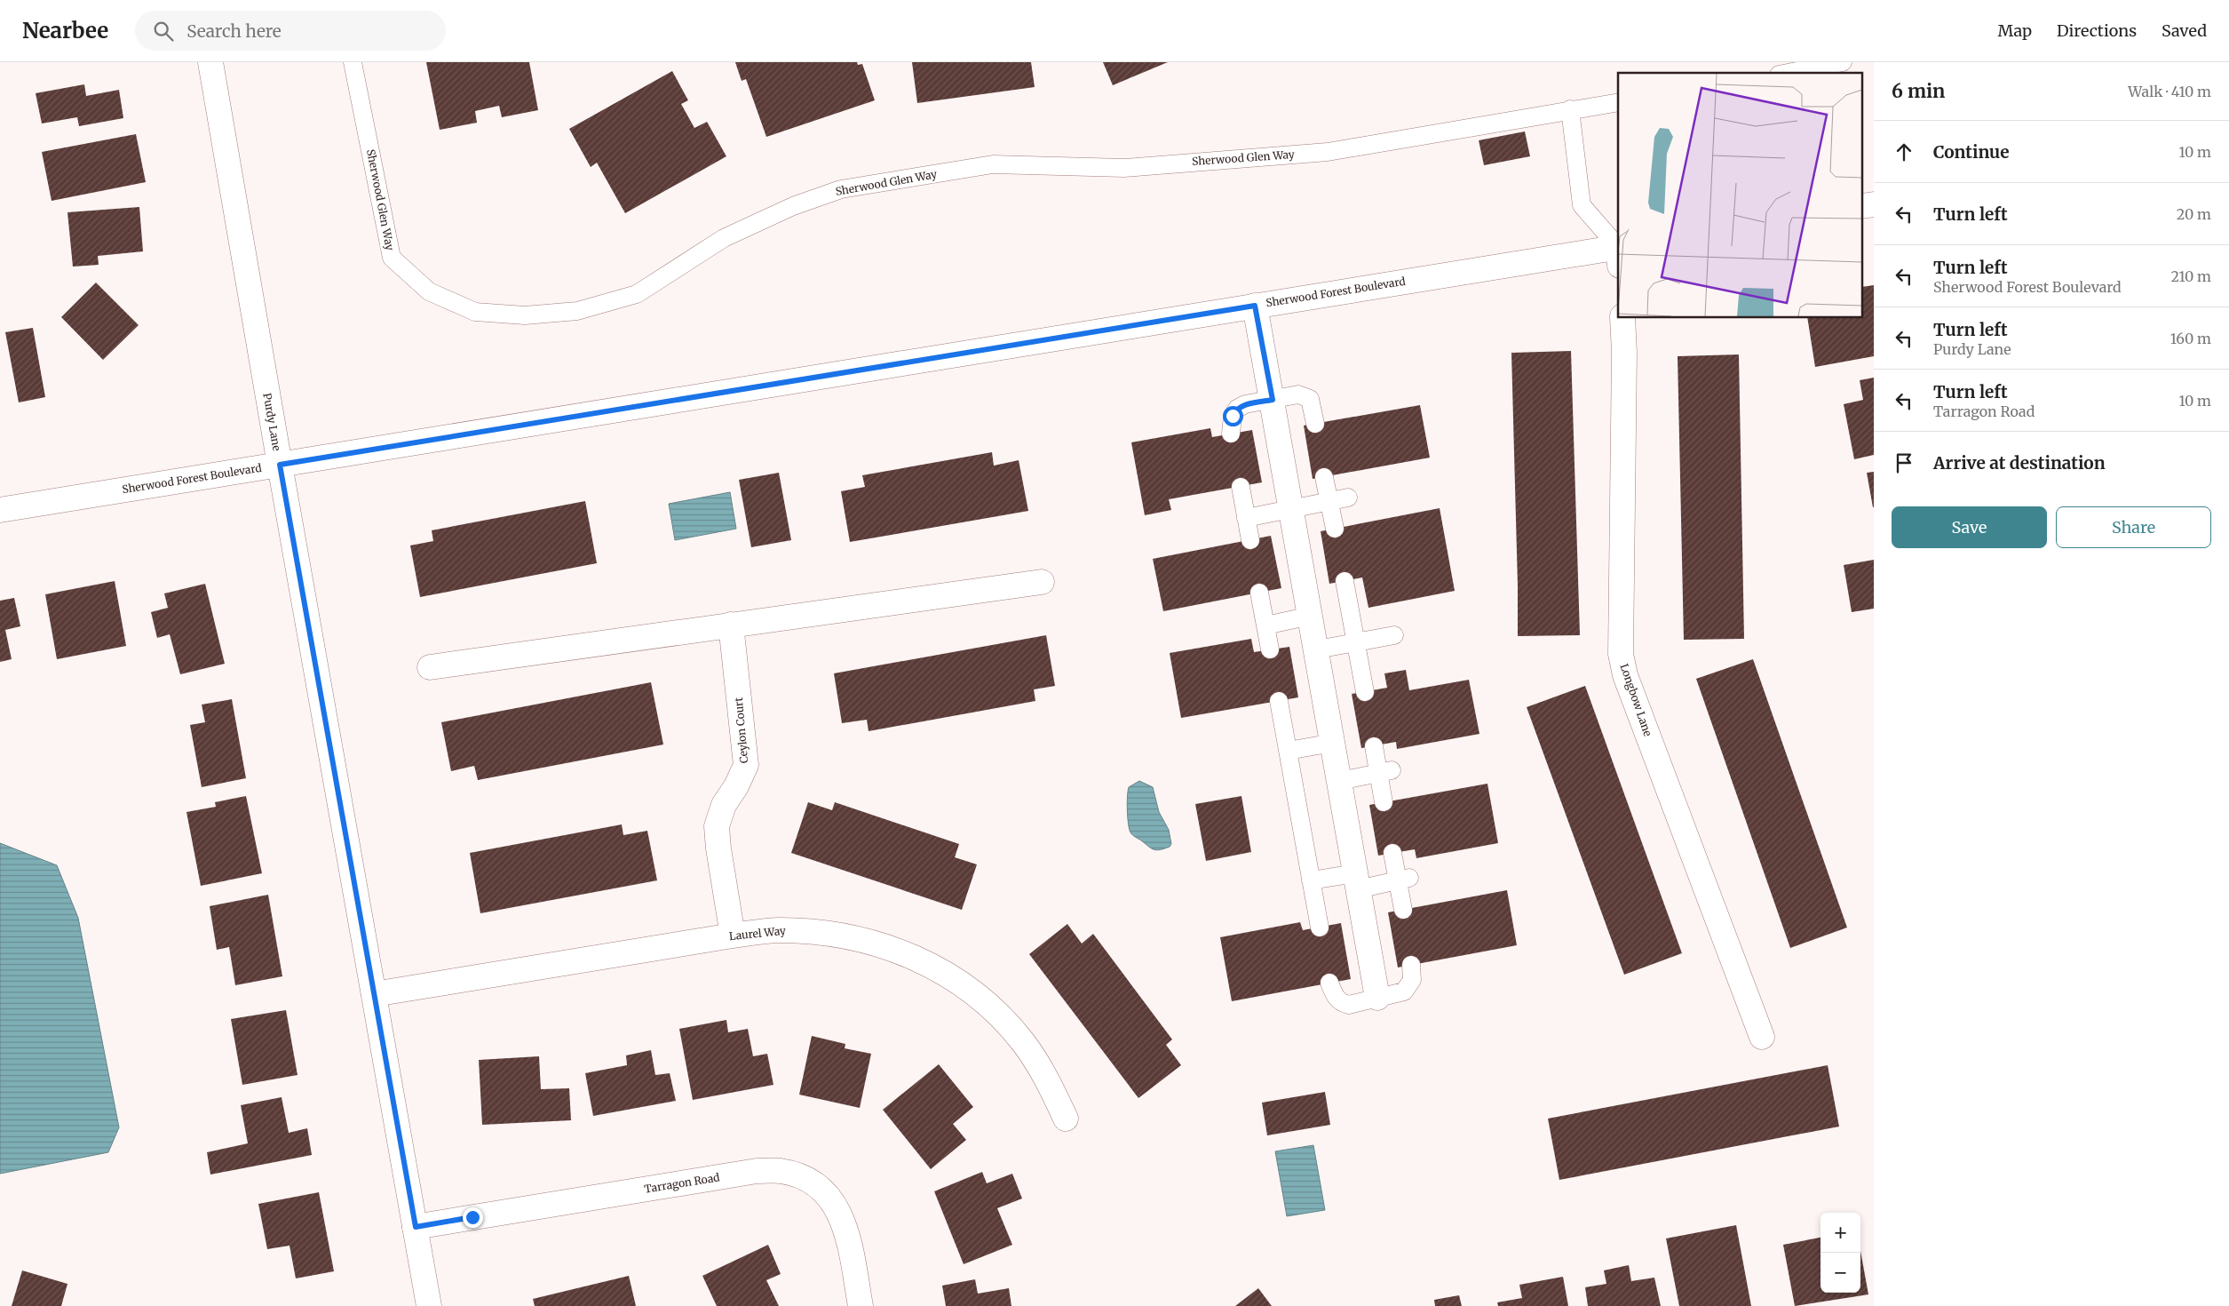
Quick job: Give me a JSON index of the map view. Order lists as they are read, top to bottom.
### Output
{
  "streets": {
    "street": [
      "Sherwood Forest Boulevard",
      "Purdy Lane",
      "Longbow Lane",
      "Ceylon Court",
      "Laurel Way",
      "Tarragon Road"
    ],
    "lane": ["Sherwood Glen Way"]
  },
  "crossings": [
    ["Sherwood Forest Boulevard", "Purdy Lane"],
    ["Purdy Lane", "Laurel Way"],
    ["Purdy Lane", "Tarragon Road"],
    ["Ceylon Court", "Laurel Way"]
  ],
  "page": {
    "header": "Nearbee",
    "search": "Search here",
    "nav": ["Map", "Directions", "Saved"],
    "heading": ["6 min", "Walk · 410 m"],
    "list": [
      ["Continue", "10 m"],
      ["Turn left", "20 m"],
      ["Turn left", "Sherwood Forest Boulevard", "210 m"],
      ["Turn left", "Purdy Lane", "160 m"],
      ["Turn left", "Tarragon Road", "10 m"],
      "Arrive at destination"
    ],
    "buttons": ["Save", "Share"],
    "map_buttons": ["+", "−"]
  }
}
